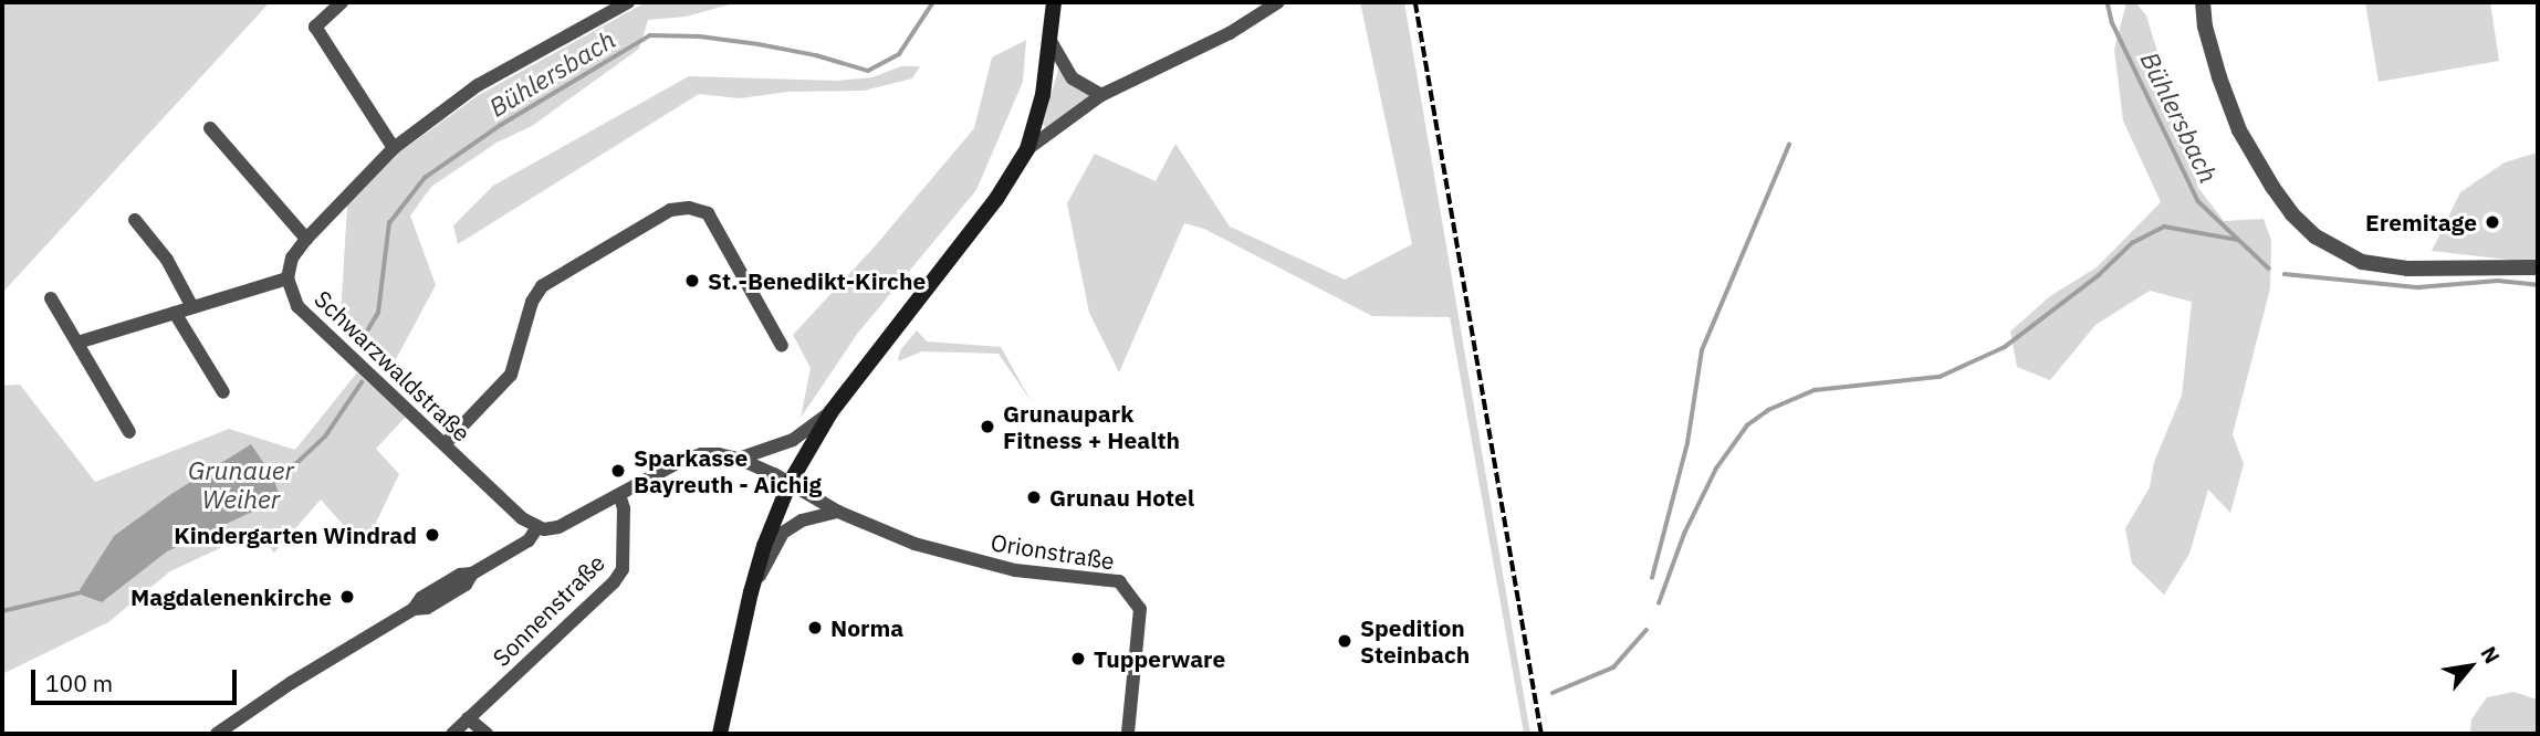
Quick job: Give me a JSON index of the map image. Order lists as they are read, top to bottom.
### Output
{
  "streets": {
    "street": ["Schwarzwaldstraße", "Orionstraße", "Sonnenstraße"]
  },
  "water": ["Bühlersbach", "Grunauer Weiher"],
  "places": [
    "Eremitage",
    "St.-Benedikt-Kirche",
    "Grunaupark Fitness + Health",
    "Sparkasse Bayreuth - Aichig",
    "Grunau Hotel",
    "Kindergarten Windrad",
    "Magdalenenkirche",
    "Norma",
    "Spedition Steinbach",
    "Tupperware"
  ],
  "scale_bar": "100 m",
  "north": "top right"
}
